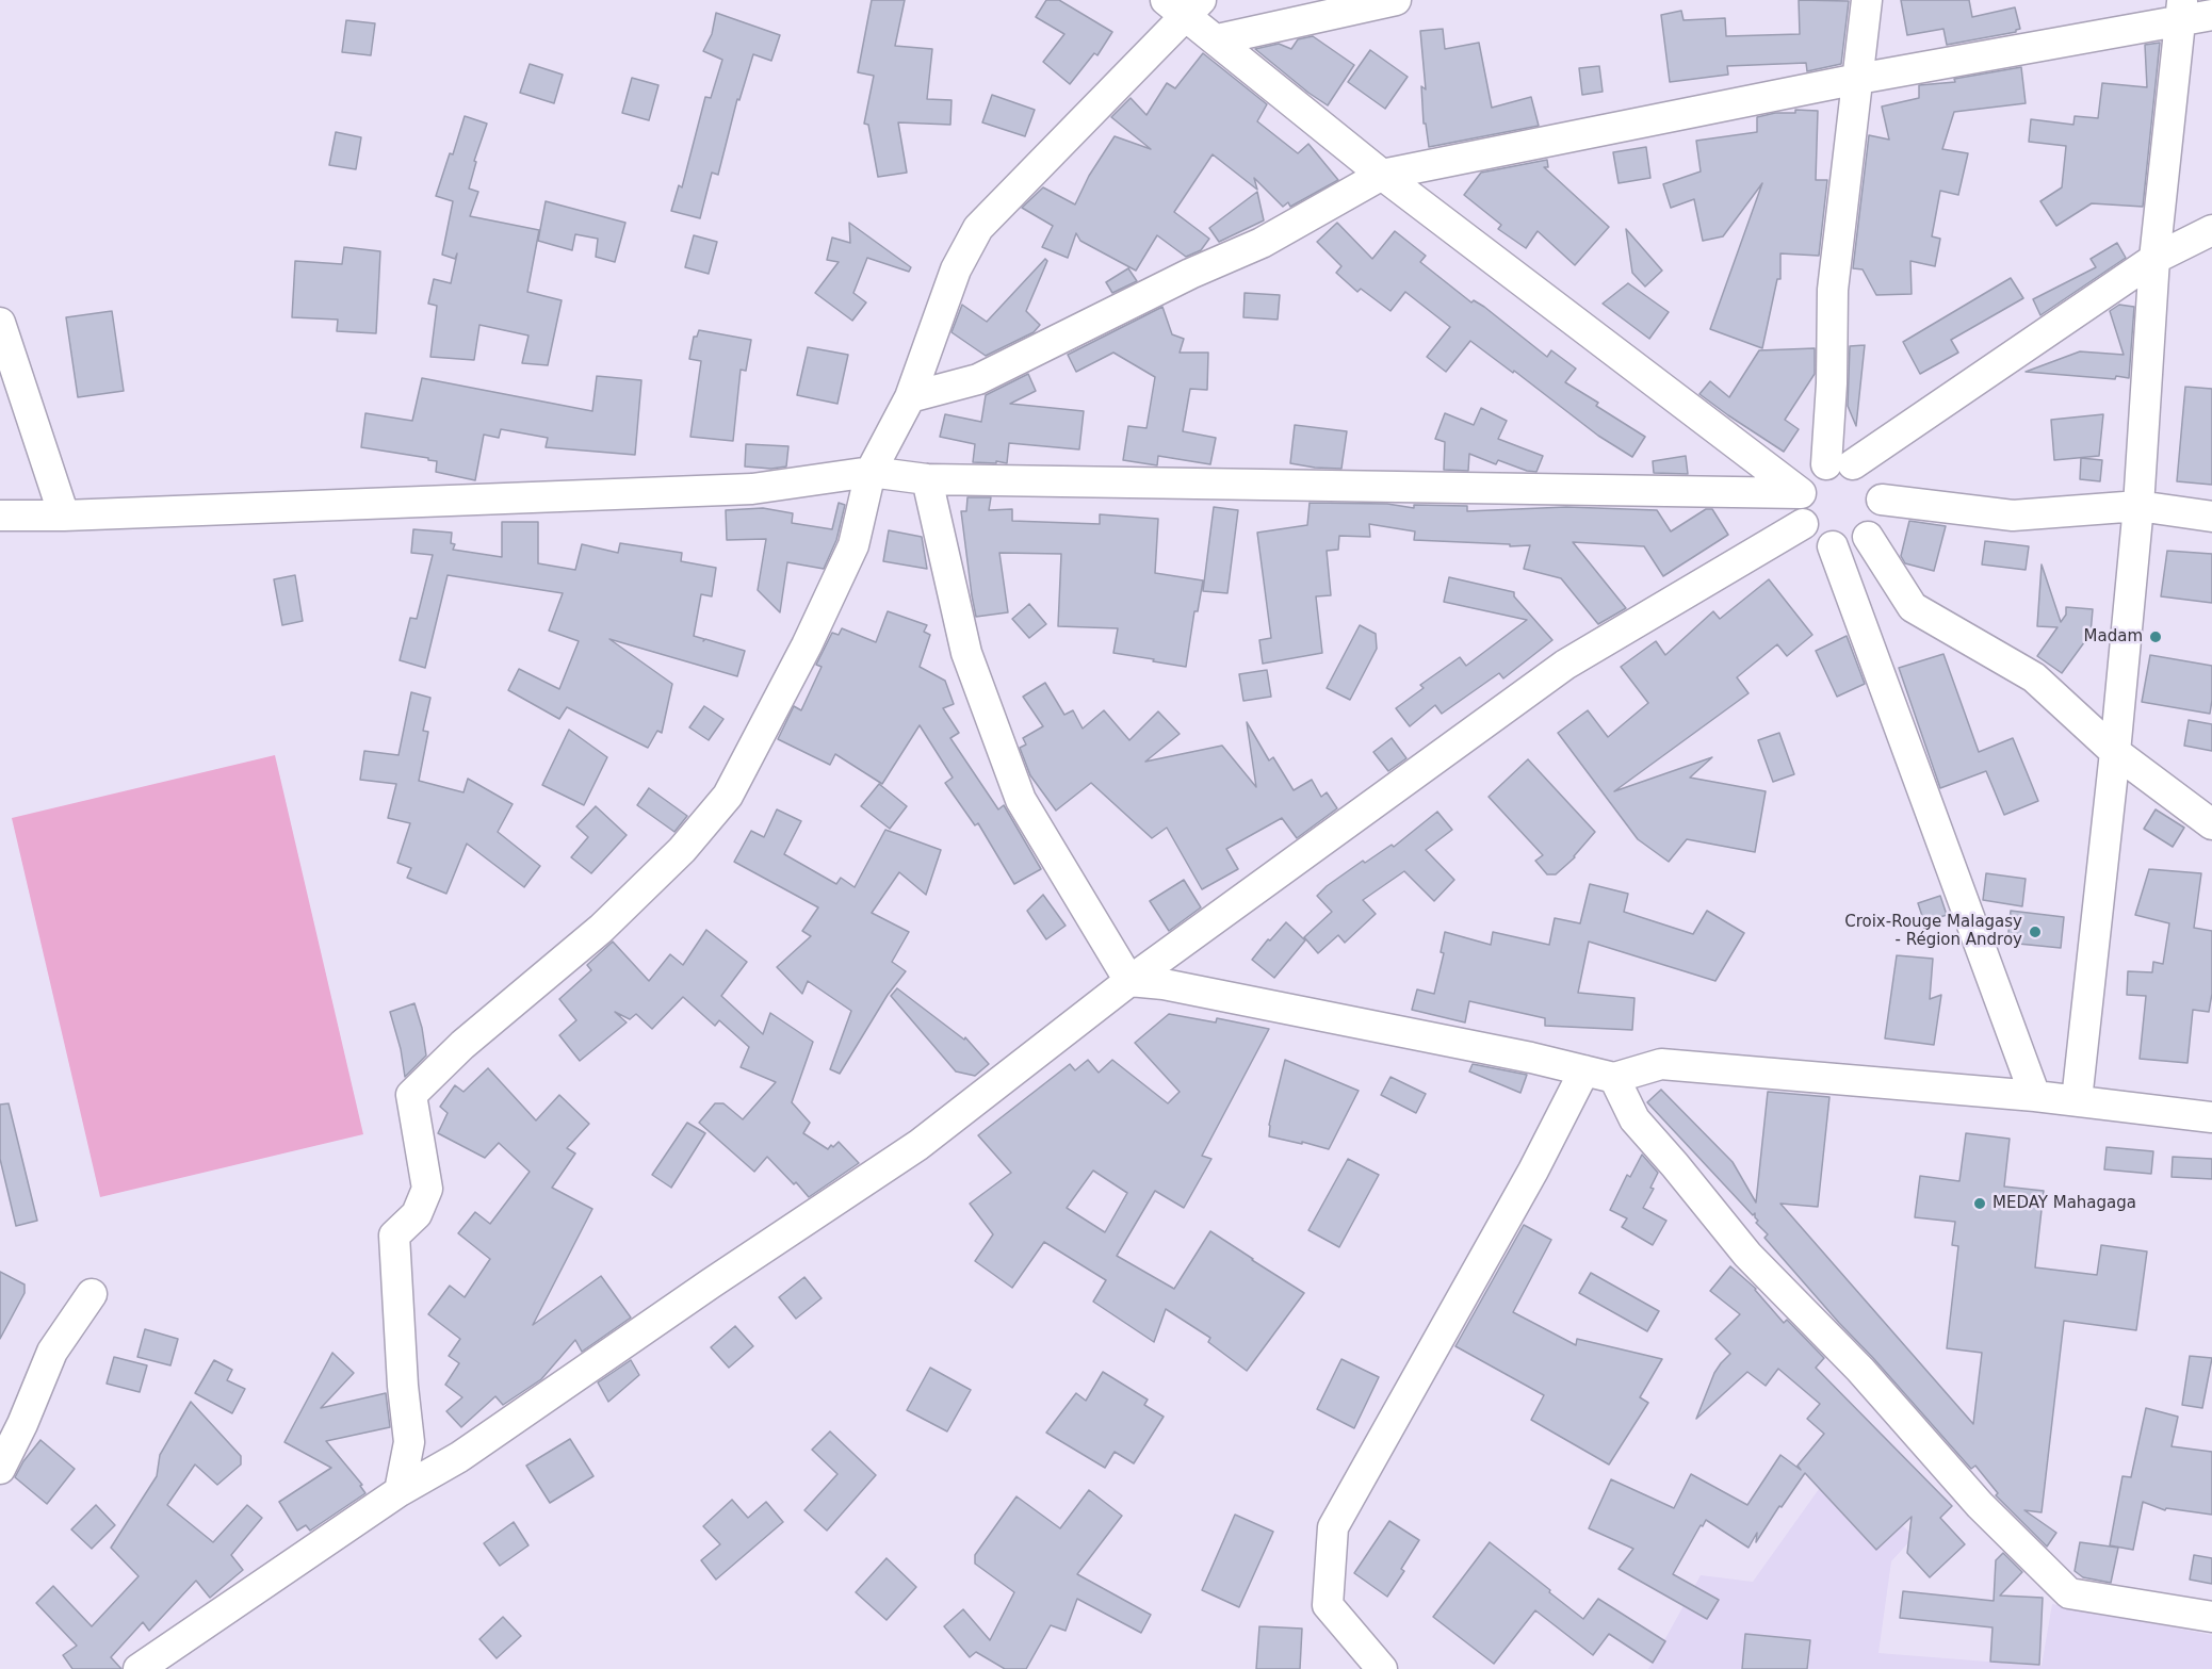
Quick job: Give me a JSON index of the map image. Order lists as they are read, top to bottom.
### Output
{
  "places": ["Madam", "Croix-Rouge Malagasy - Région Androy", "MEDAY Mahagaga"]
}
